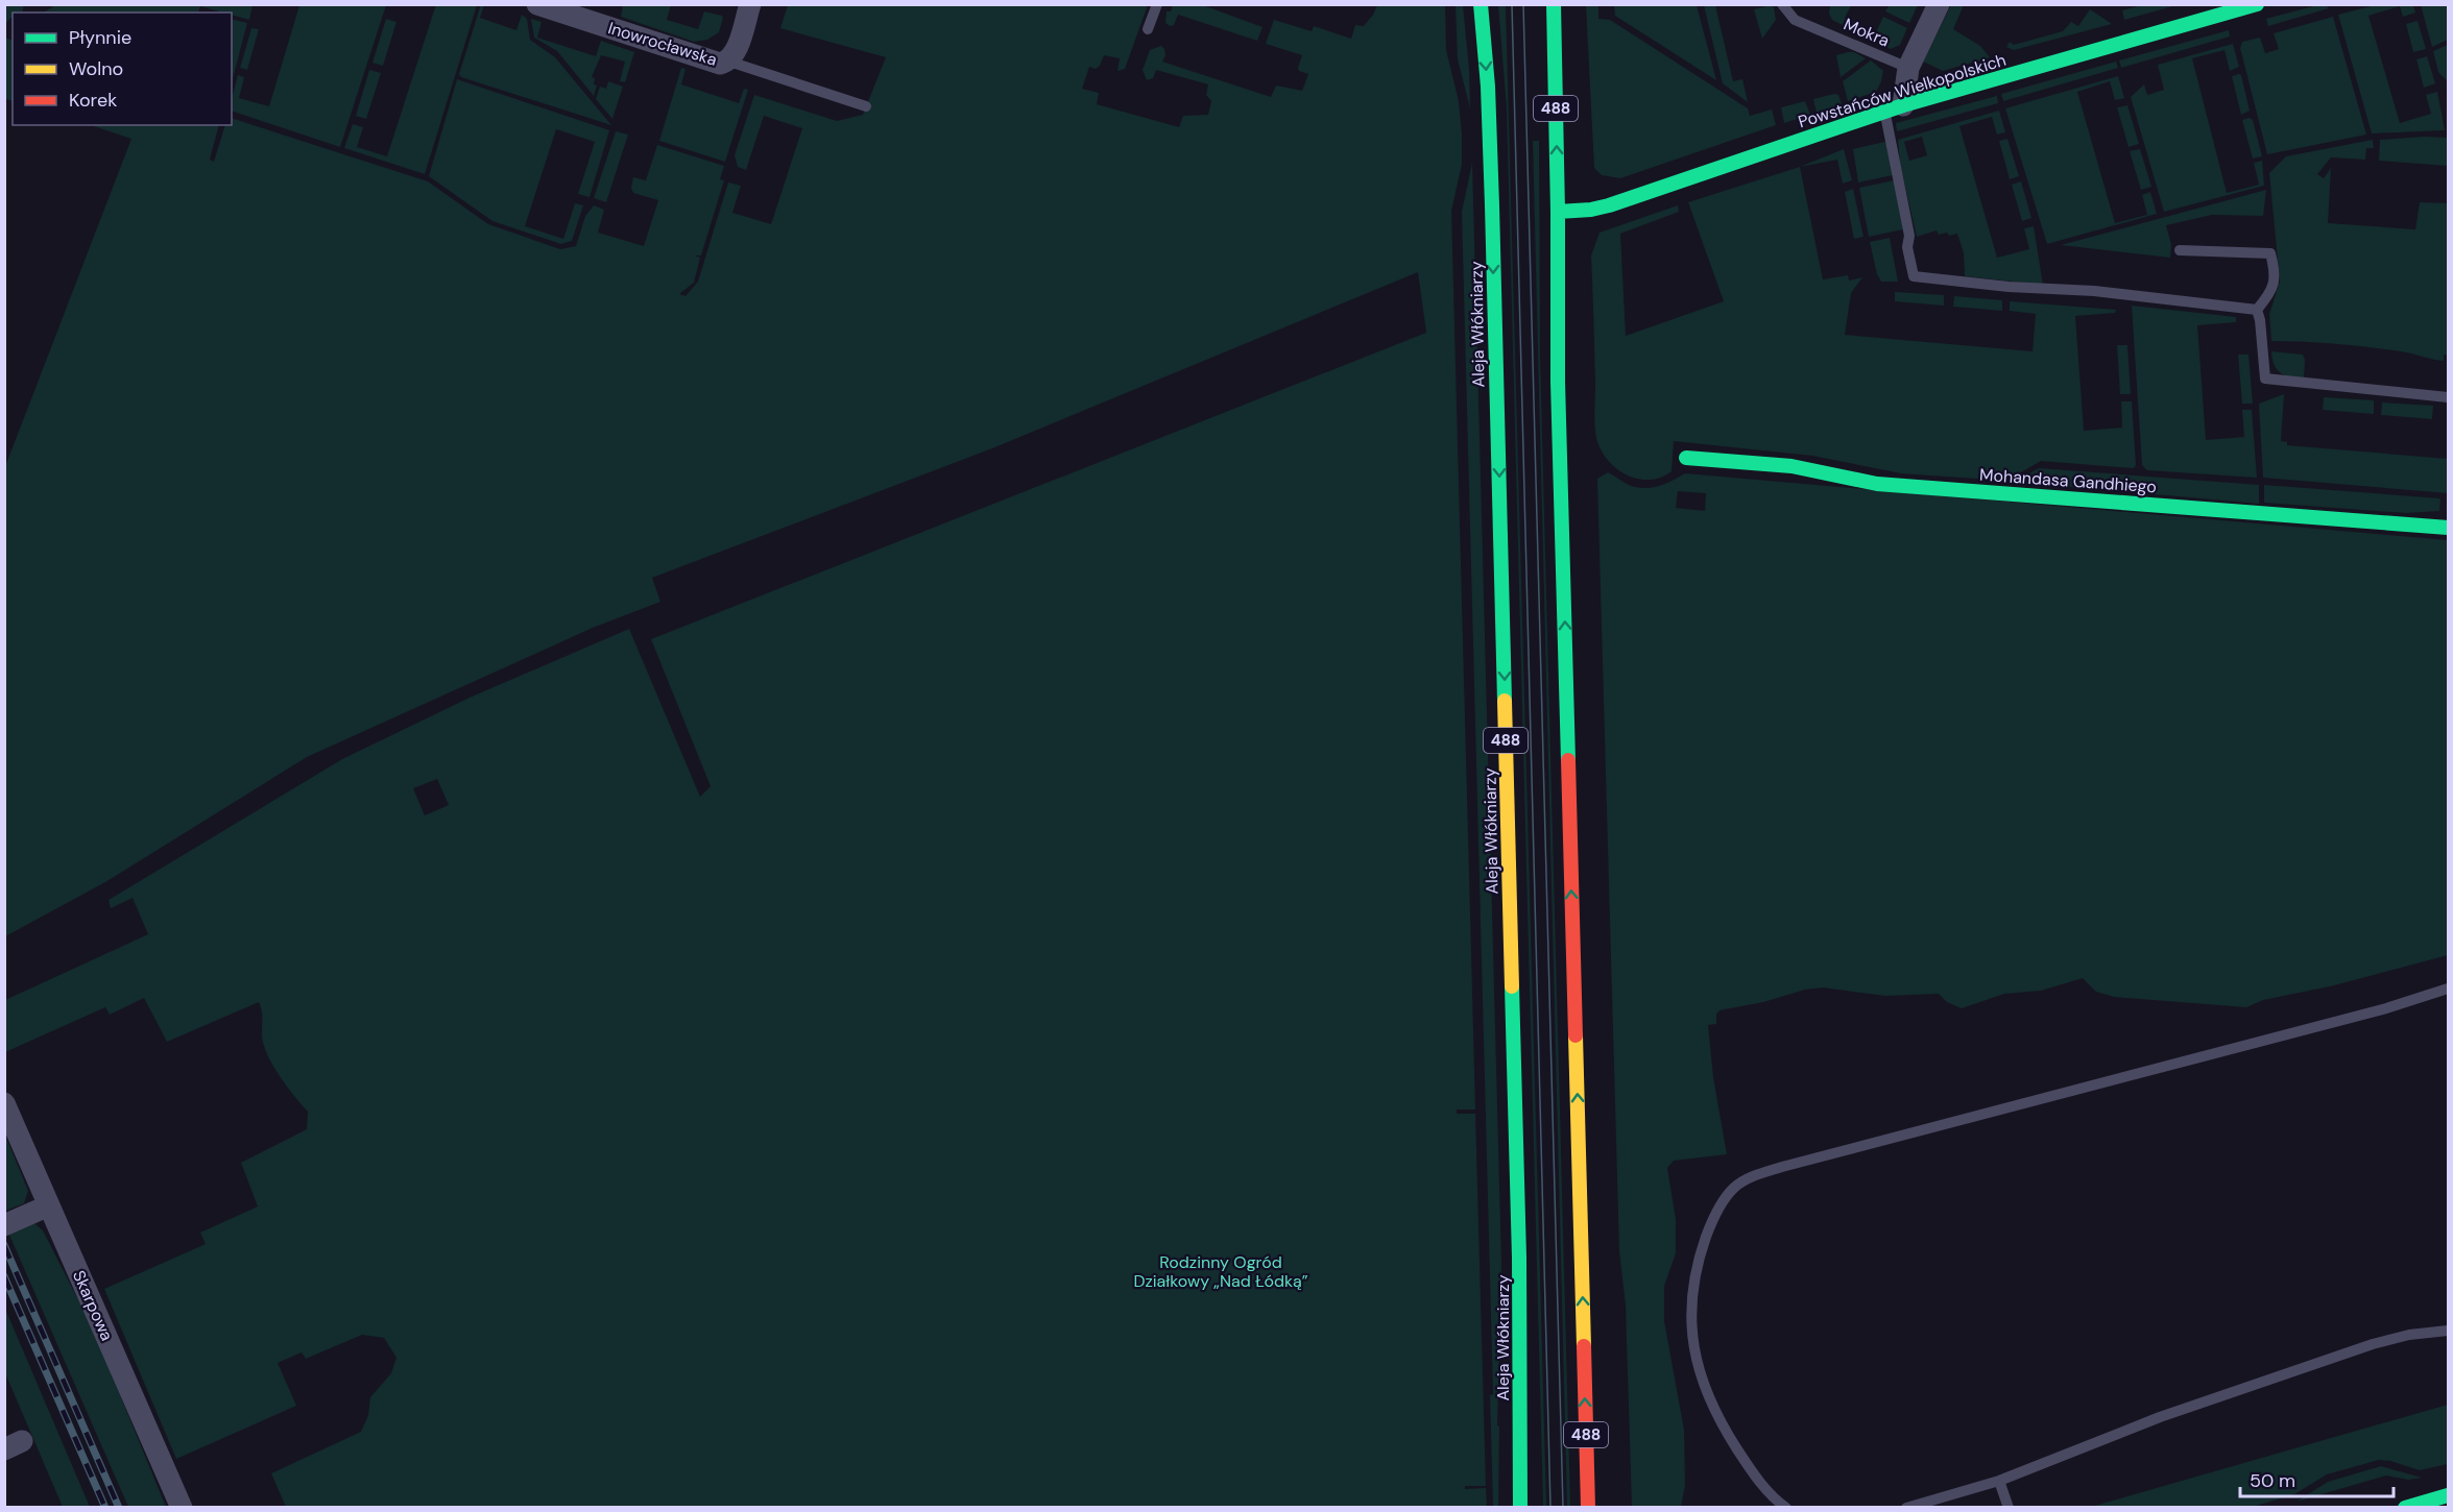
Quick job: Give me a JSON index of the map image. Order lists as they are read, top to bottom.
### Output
{
  "streets": {
    "main road": [
      "Powstańców Wielkopolskich",
      "488",
      "Aleja Włókniarzy",
      "Mohandasa Gandhiego"
    ],
    "street": ["Inowrocławska", "Skarpowa"],
    "lane": ["Mokra"]
  },
  "crossings": [
    ["Powstańców Wielkopolskich", "488"]
  ],
  "parks": ["Rodzinny Ogród Działkowy „Nad Łódką”"],
  "legend": ["Płynnie", "Wolno", "Korek"],
  "scale_bar": "50 m"
}
